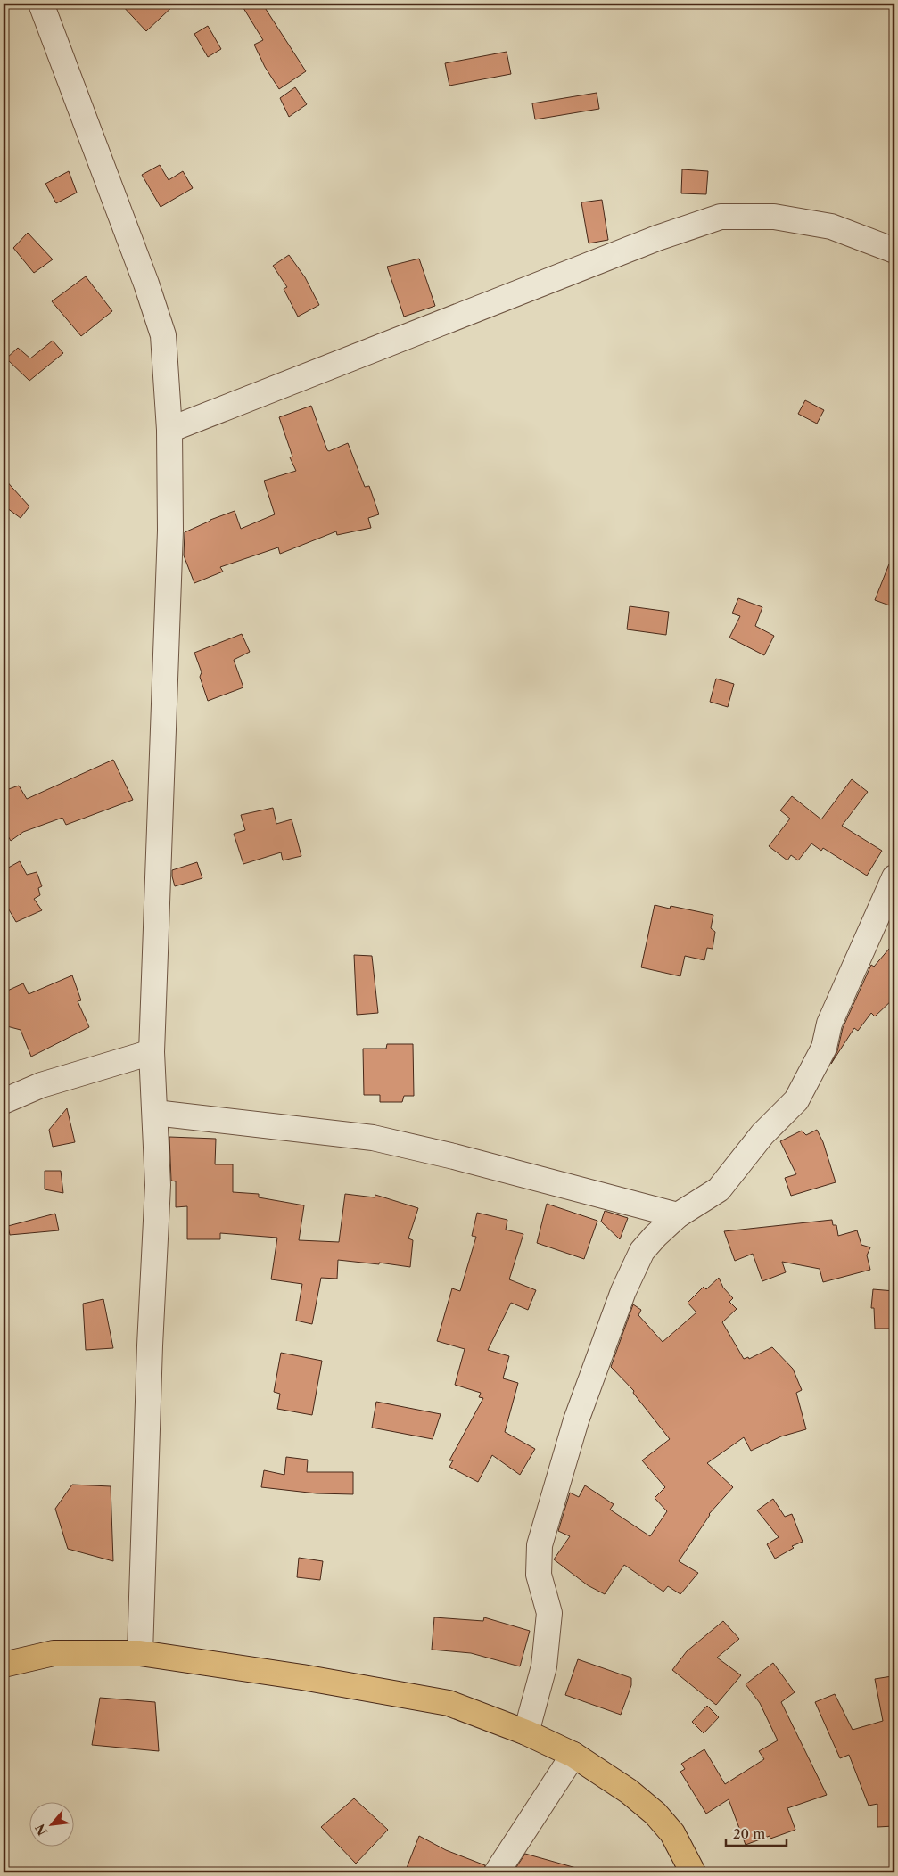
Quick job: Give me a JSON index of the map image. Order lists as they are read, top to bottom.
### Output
{
  "scale_bar": "20 m",
  "north": "bottom left"
}
